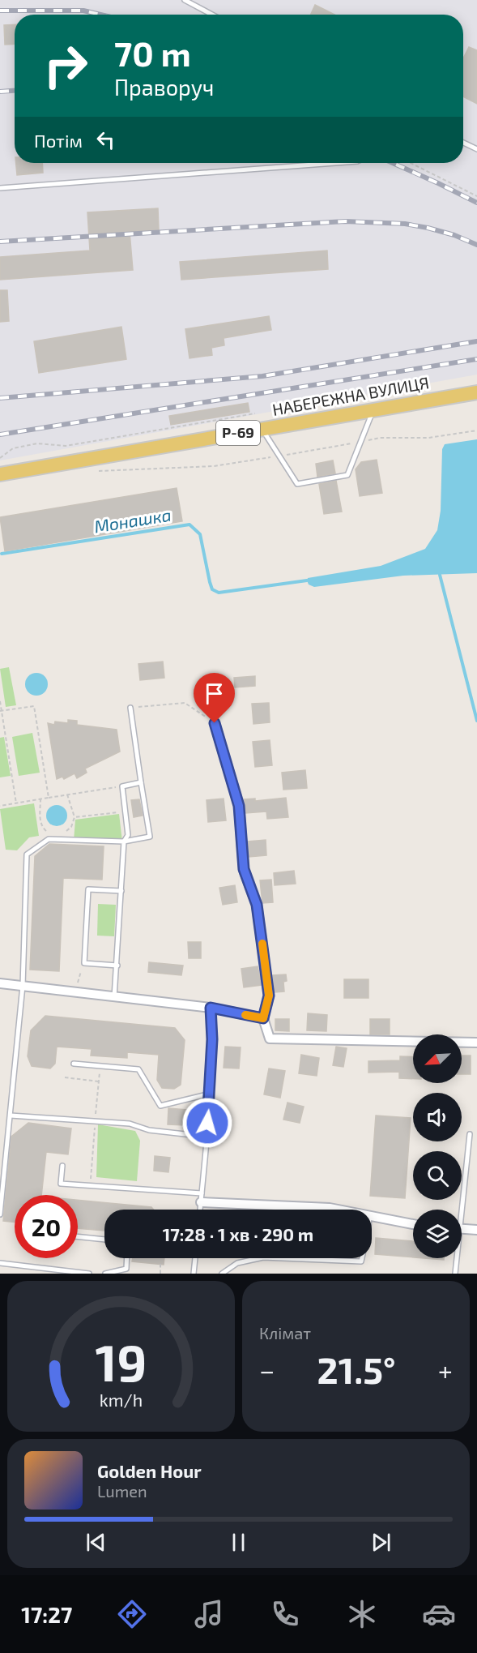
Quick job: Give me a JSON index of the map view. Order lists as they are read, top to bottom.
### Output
{
  "streets": {
    "main road": ["НАБЕРЕЖНА ВУЛИЦЯ", "Р-69"]
  },
  "water": ["Монашка"],
  "north": "bottom left",
  "page": {
    "turn": ["70 m", "Праворуч"],
    "then": "Потім",
    "limit": "20",
    "trip": "17:28 · 1 хв · 290 m",
    "tile": "Клімат",
    "heat": ["−", "21.5°", "+"],
    "song": ["Golden Hour", "Lumen"],
    "tabs": "17:27",
    "gauge": ["19", "km/h"]
  }
}
